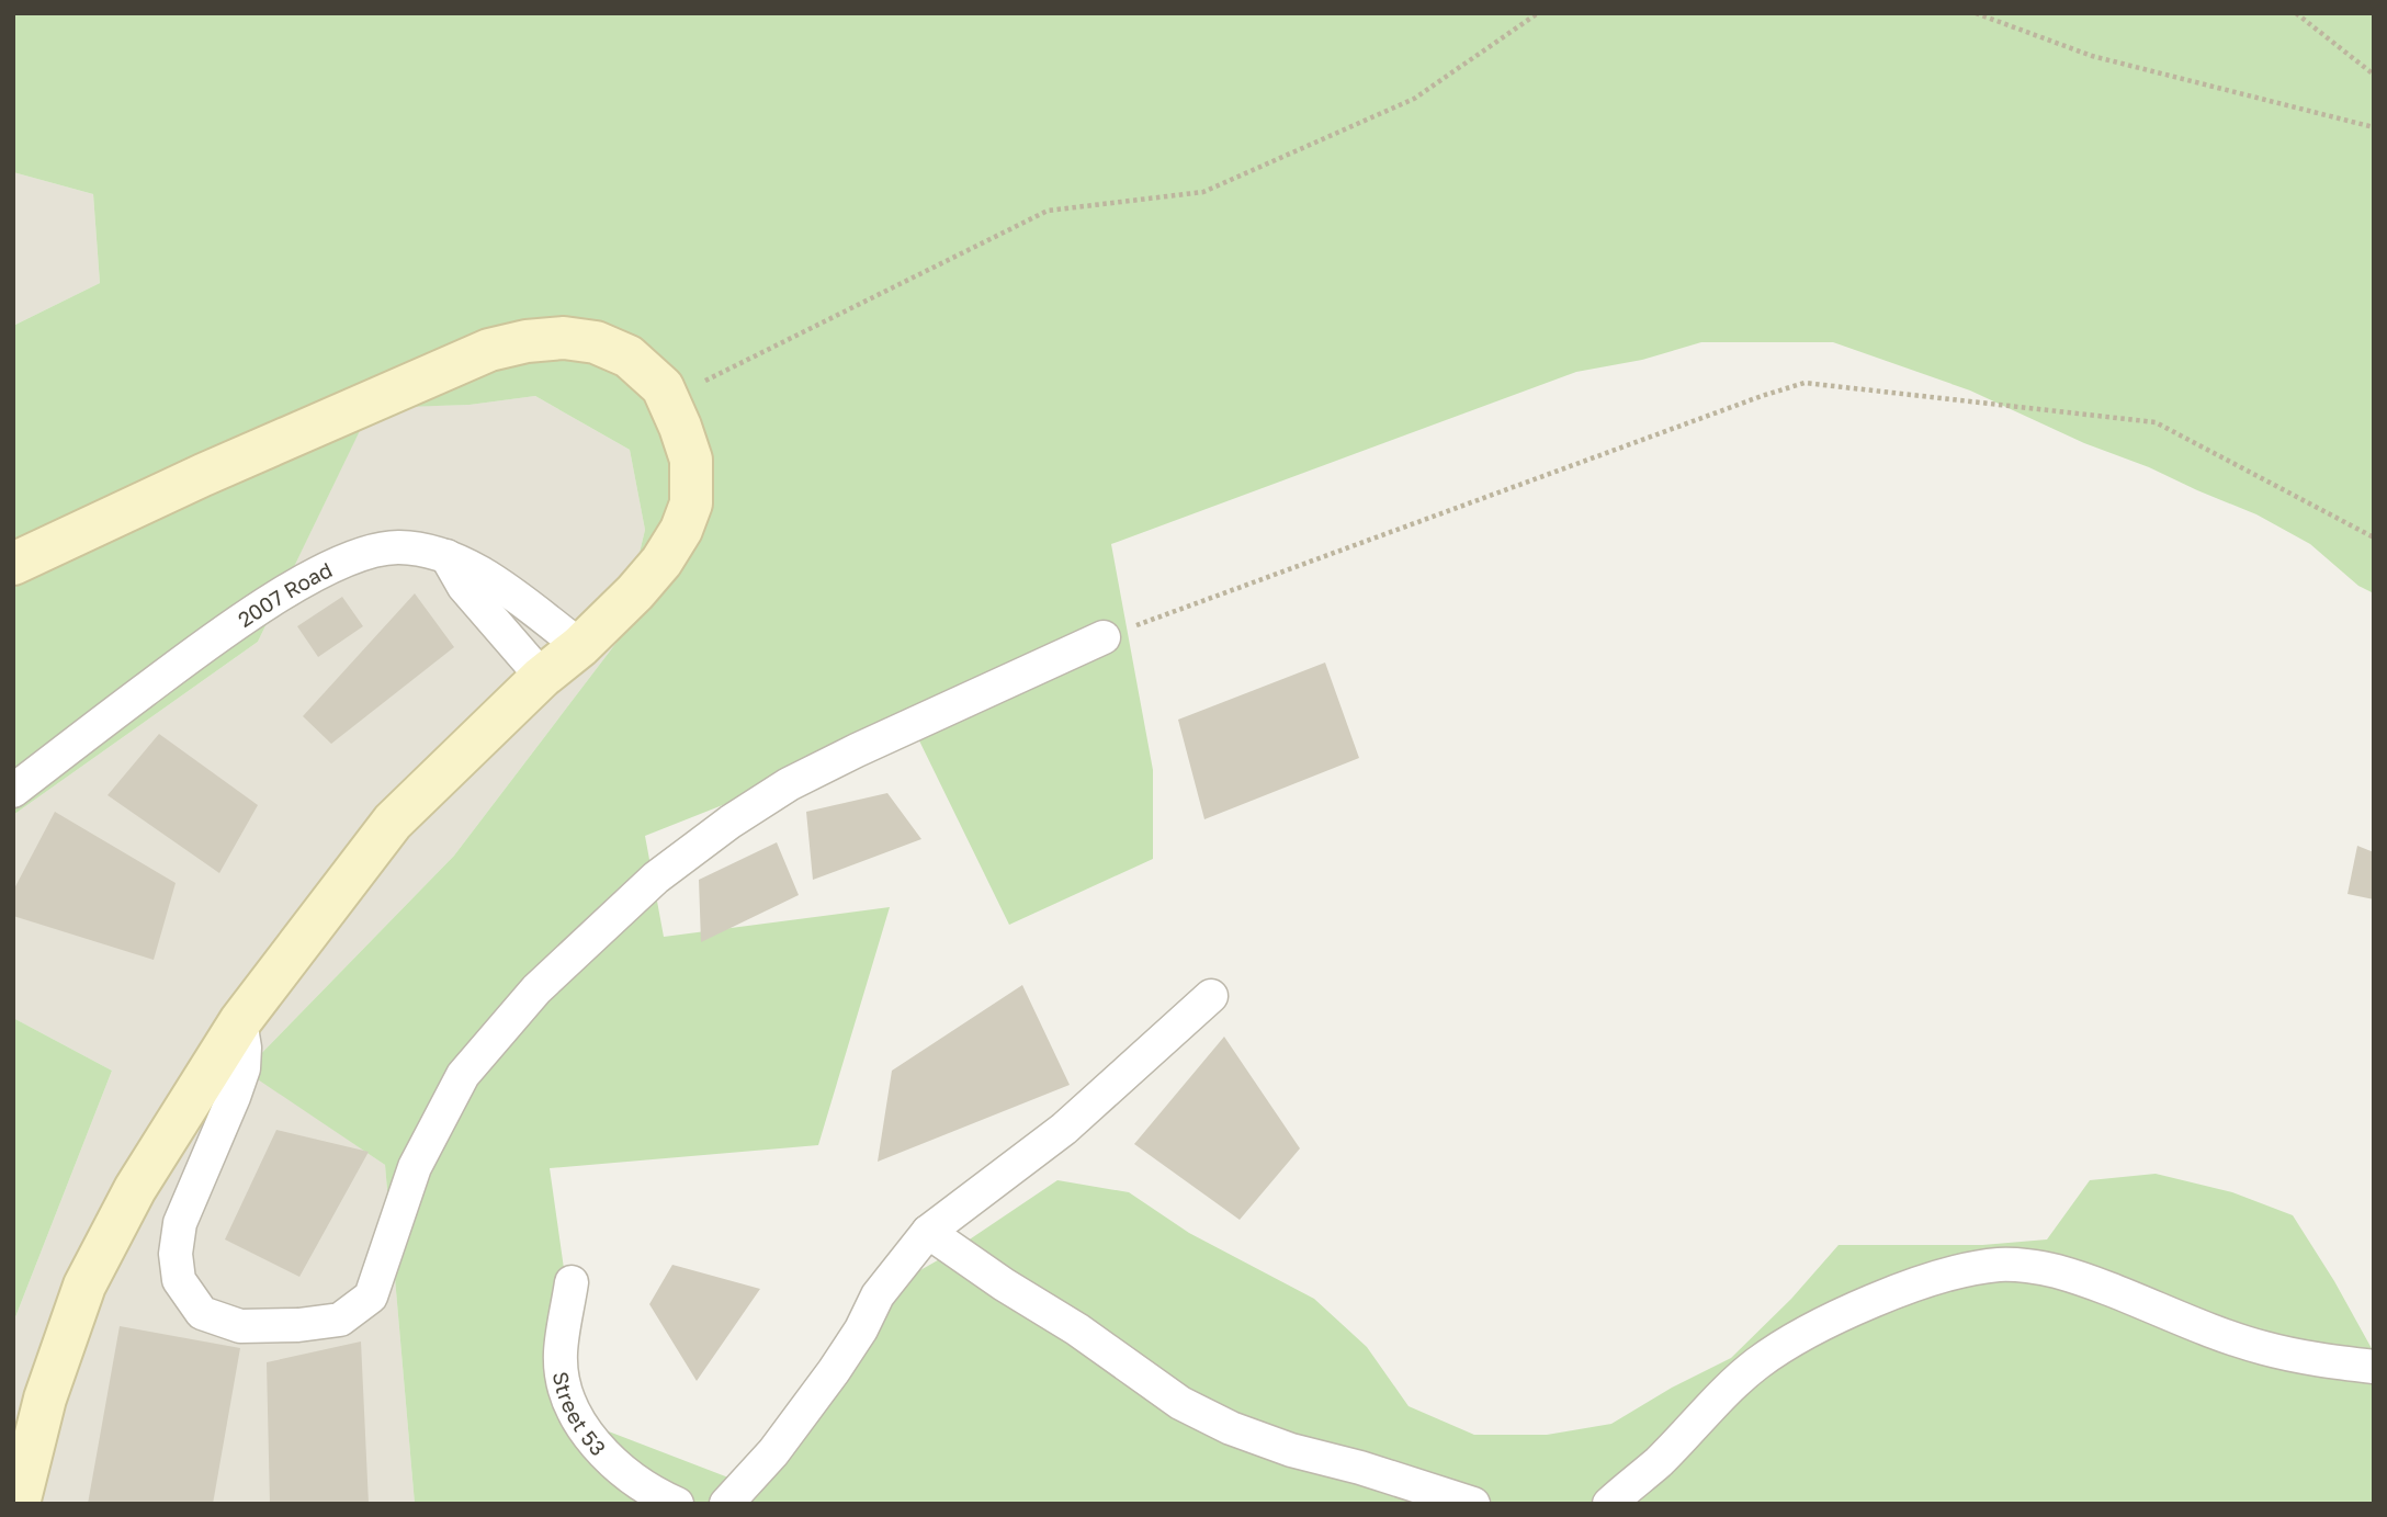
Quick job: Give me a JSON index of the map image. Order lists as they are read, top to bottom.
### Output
{
  "streets": {
    "street": ["2007 Road", "Street 53"]
  }
}
